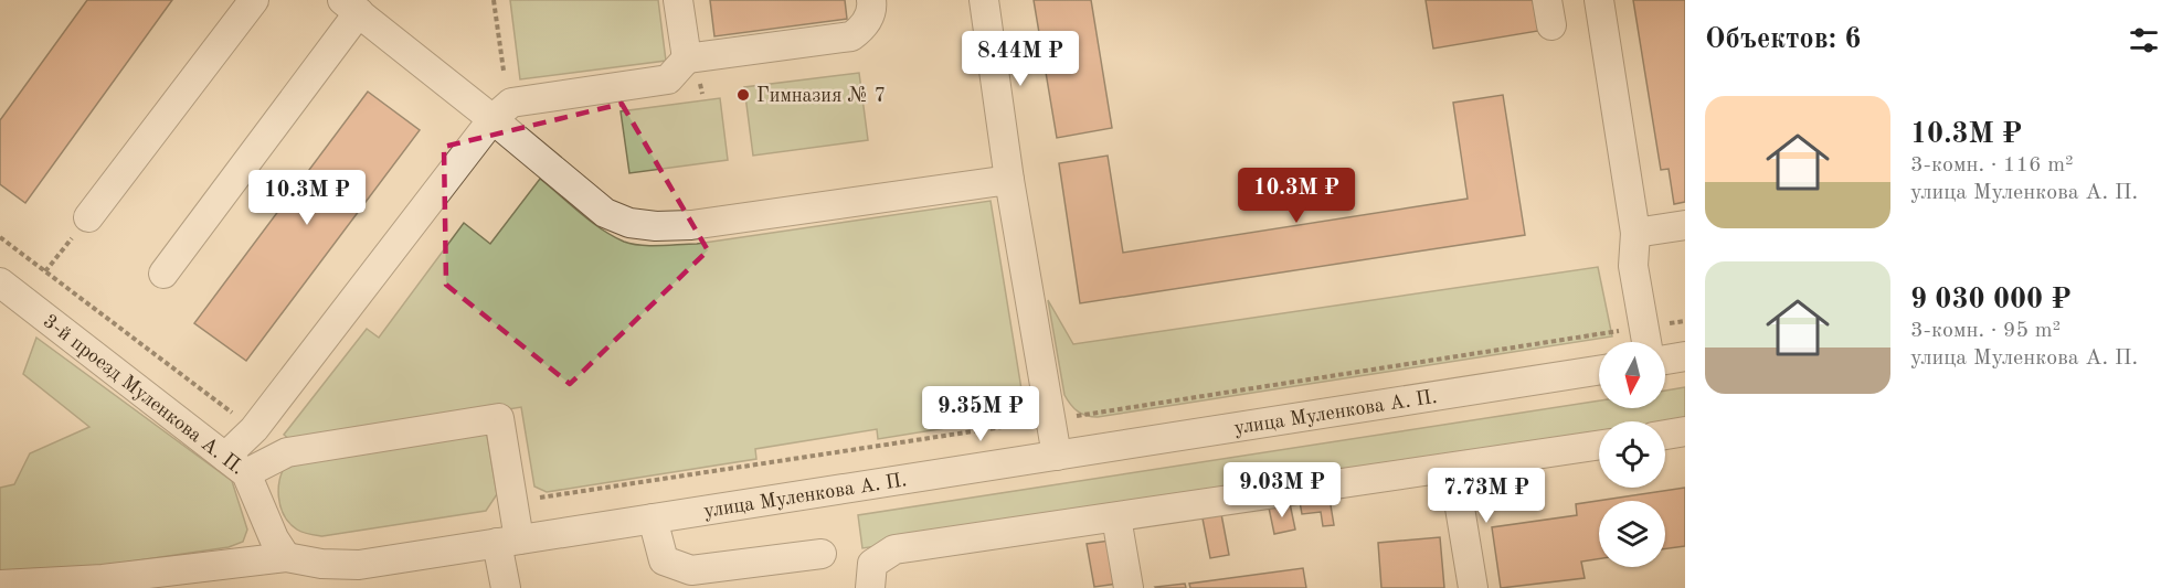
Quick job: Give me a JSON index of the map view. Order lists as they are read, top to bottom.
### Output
{
  "streets": {
    "street": ["3-й проезд Муленкова А. П.", "улица Муленкова А. П."]
  },
  "crossings": [
    ["3-й проезд Муленкова А. П.", "улица Муленкова А. П."]
  ],
  "places": ["Гимназия № 7"],
  "north": "bottom",
  "page": {
    "heading": "Объектов: 6",
    "price": [
      "8.44M ₽",
      "10.3M ₽",
      "10.3M ₽",
      "9.35M ₽",
      "9.03M ₽",
      "7.73M ₽"
    ],
    "list": [
      {
        "name": "10.3M ₽",
        "note": "3-комн. · 116 m² · улица Муленкова А. П."
      },
      {
        "name": "9 030 000 ₽",
        "note": "3-комн. · 95 m² · улица Муленкова А. П."
      }
    ]
  }
}
